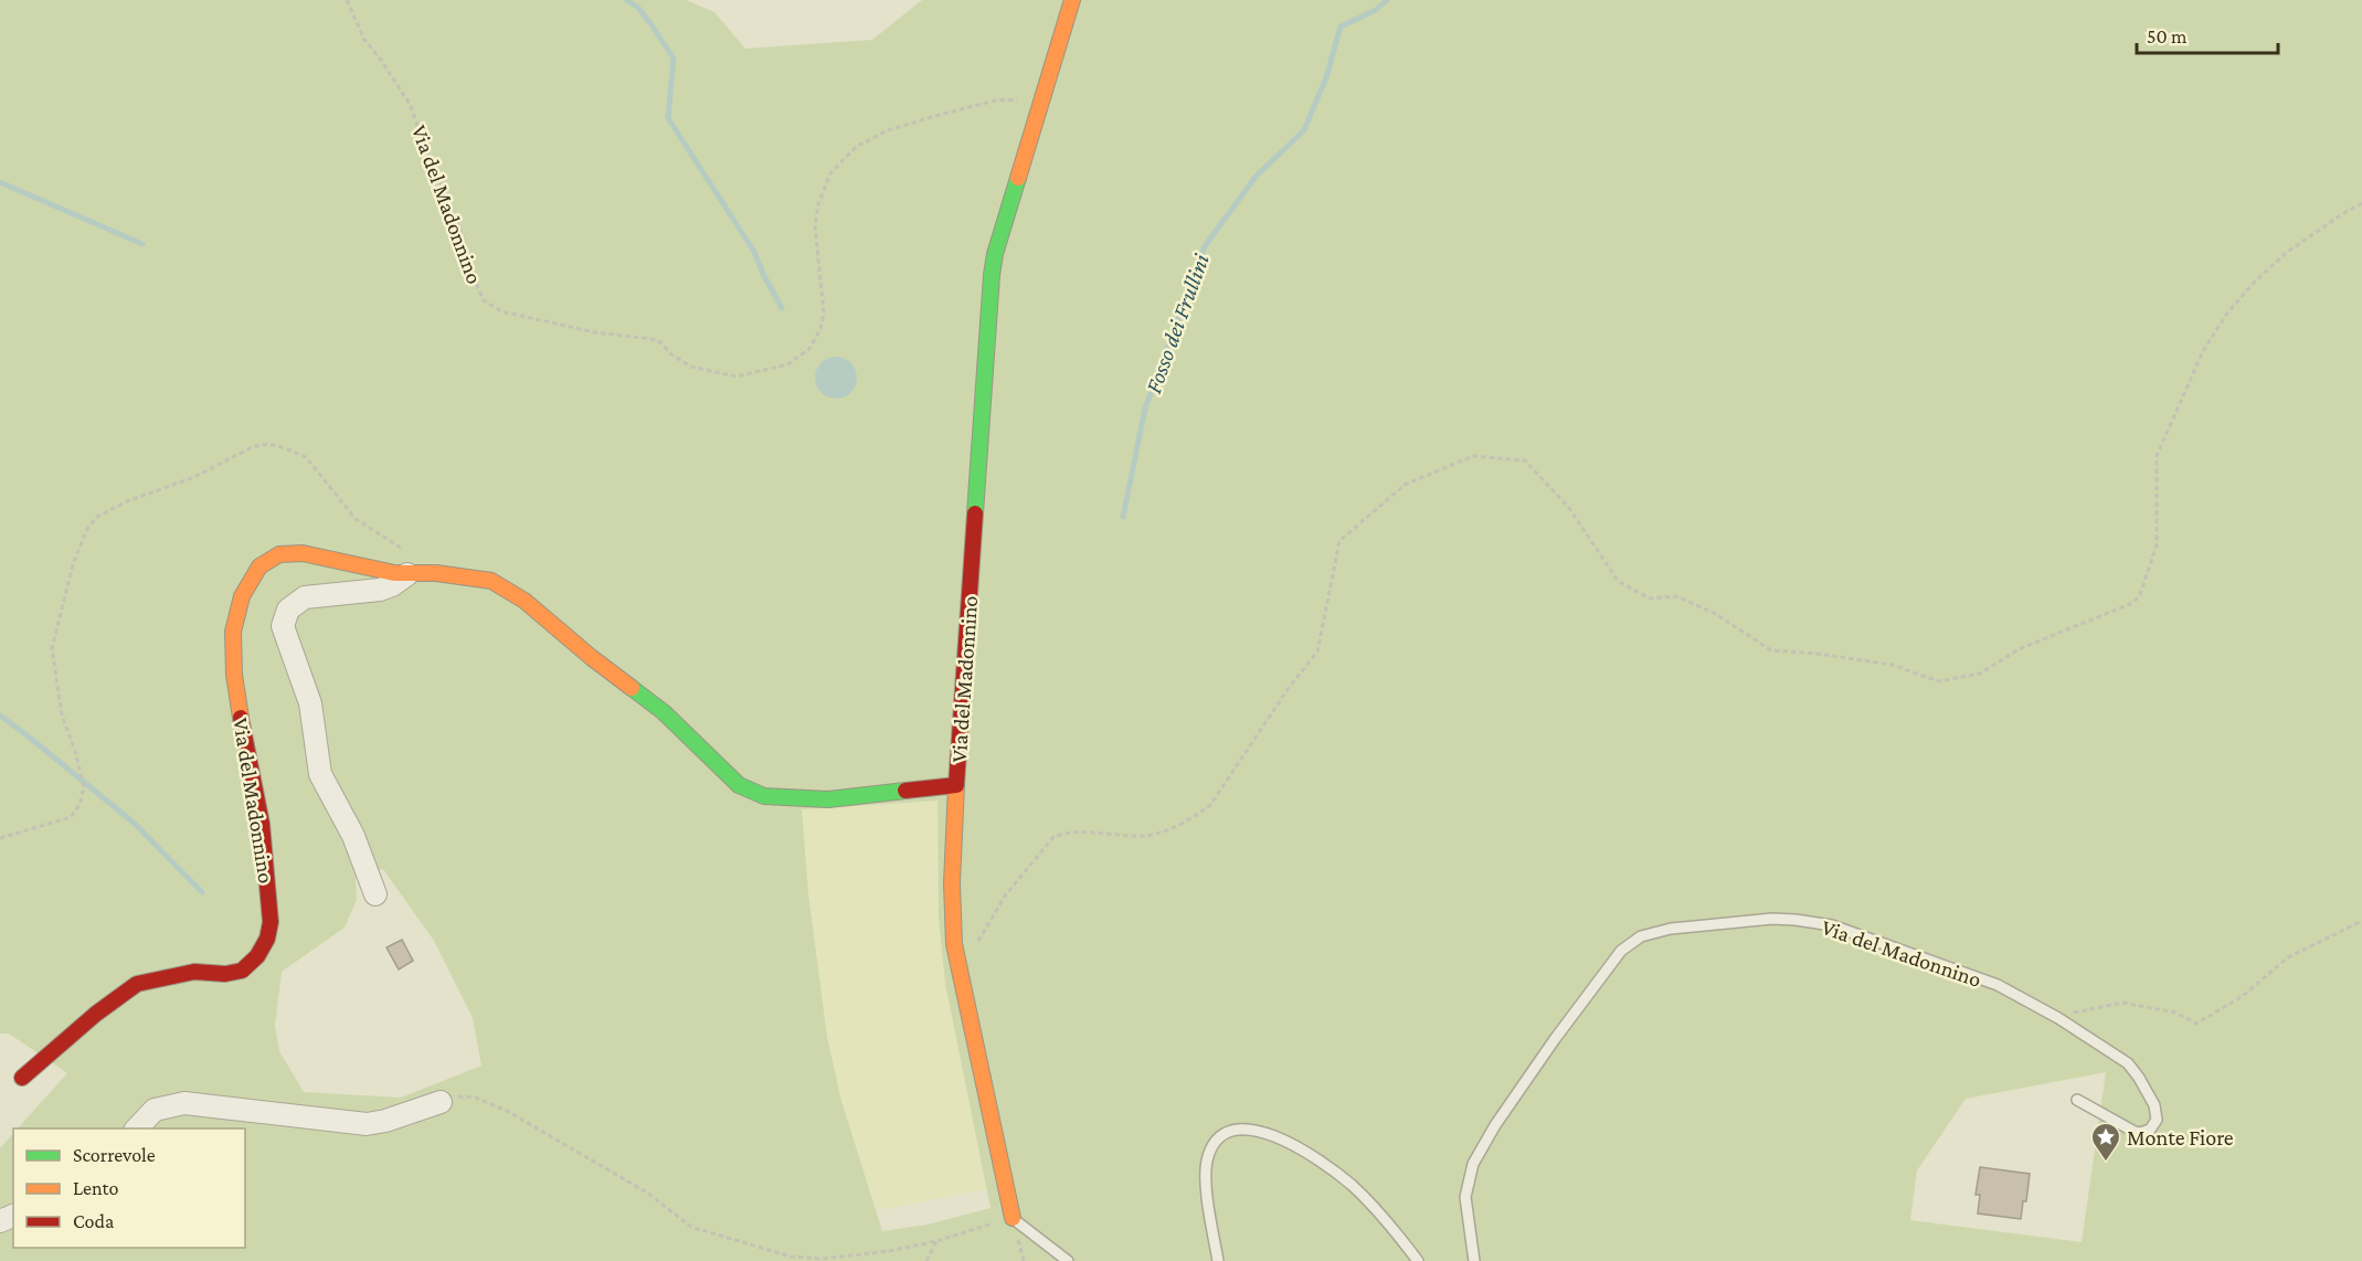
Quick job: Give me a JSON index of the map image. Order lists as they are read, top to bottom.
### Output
{
  "streets": {
    "street": ["Via del Madonnino"]
  },
  "water": ["Fosso dei Frullini"],
  "places": {
    "place": ["Monte Fiore"]
  },
  "legend": ["Scorrevole", "Lento", "Coda"],
  "scale_bar": "50 m"
}
